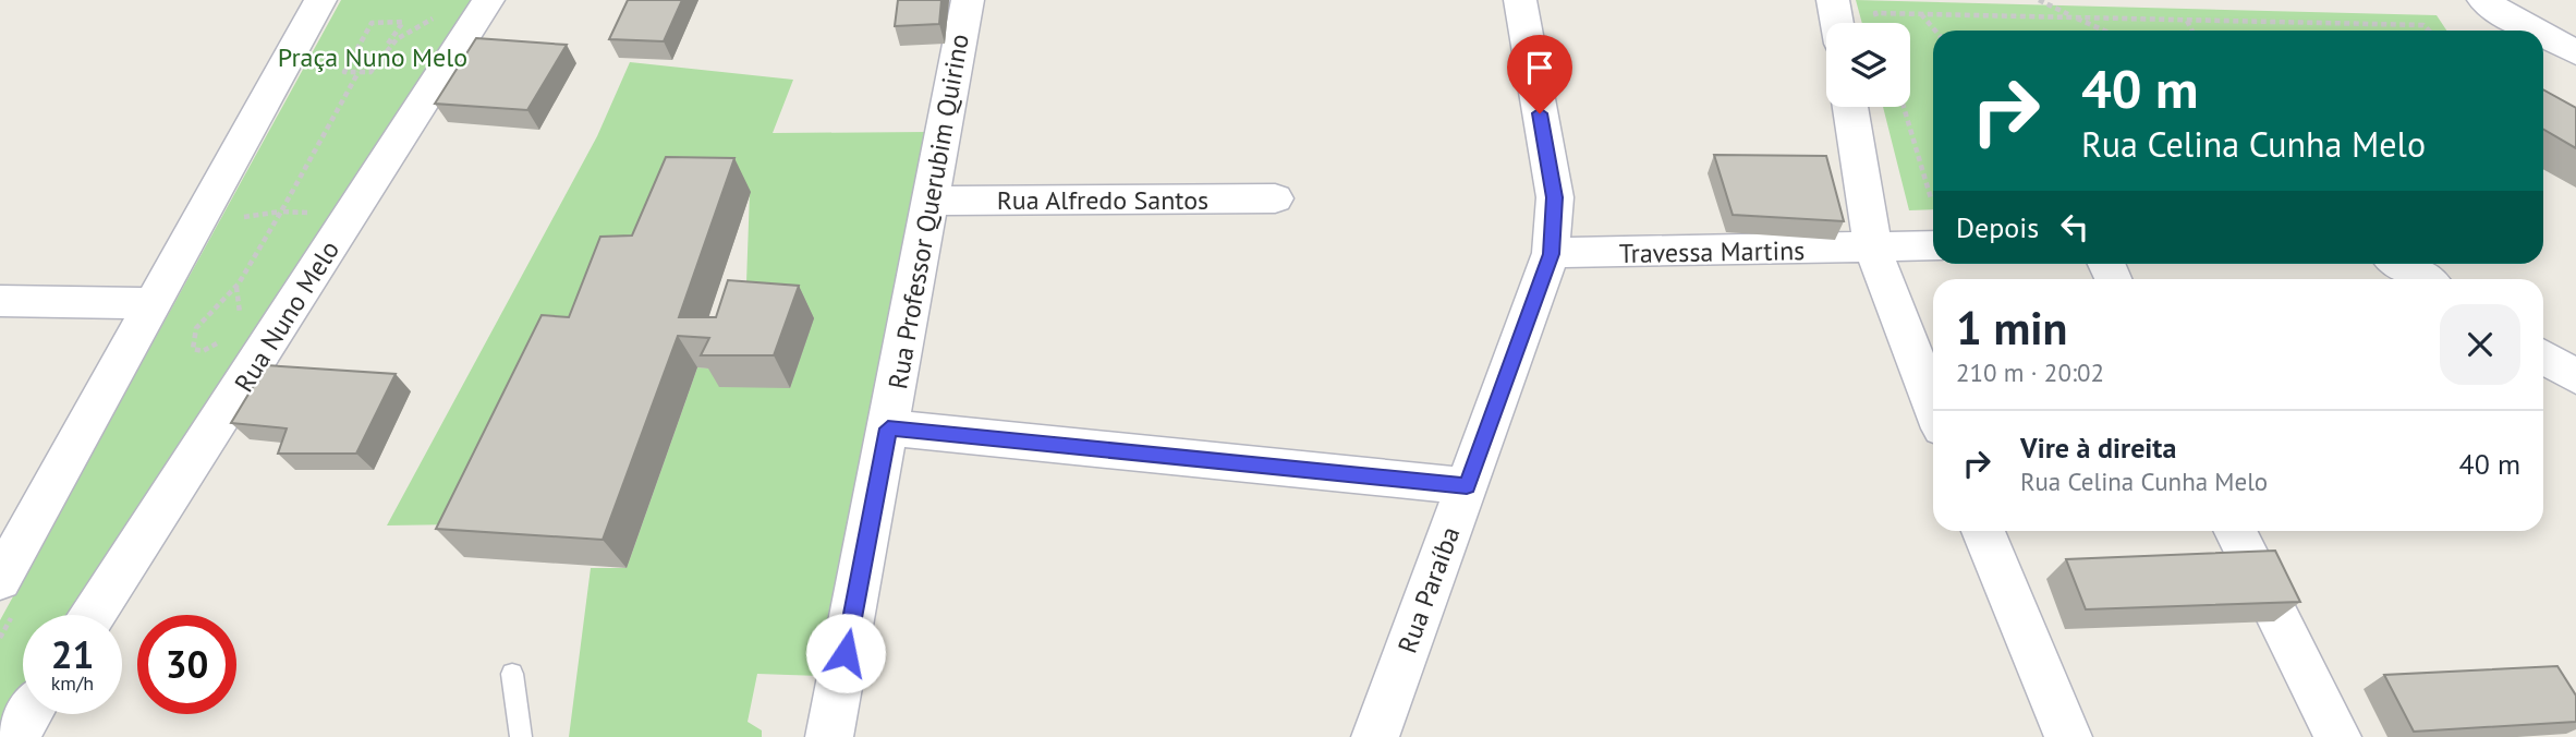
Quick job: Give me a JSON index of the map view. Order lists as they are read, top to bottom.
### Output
{
  "streets": {
    "street": [
      "Rua Alfredo Santos",
      "Rua Professor Querubim Quirino",
      "Travessa Martins",
      "Rua Nuno Melo",
      "Rua Paraíba"
    ]
  },
  "crossings": [
    ["Rua Alfredo Santos", "Rua Professor Querubim Quirino"],
    ["Travessa Martins", "Rua Paraíba"]
  ],
  "parks": ["Praça Nuno Melo"],
  "page": {
    "turn": ["40 m", "Rua Celina Cunha Melo"],
    "then": "Depois",
    "heading": ["1 min", "210 m · 20:02"],
    "list": [
      {
        "name": "Vire à direita",
        "note": "Rua Celina Cunha Melo",
        "value": "40 m"
      }
    ],
    "speed": "21 km/h",
    "limit": "30"
  }
}
